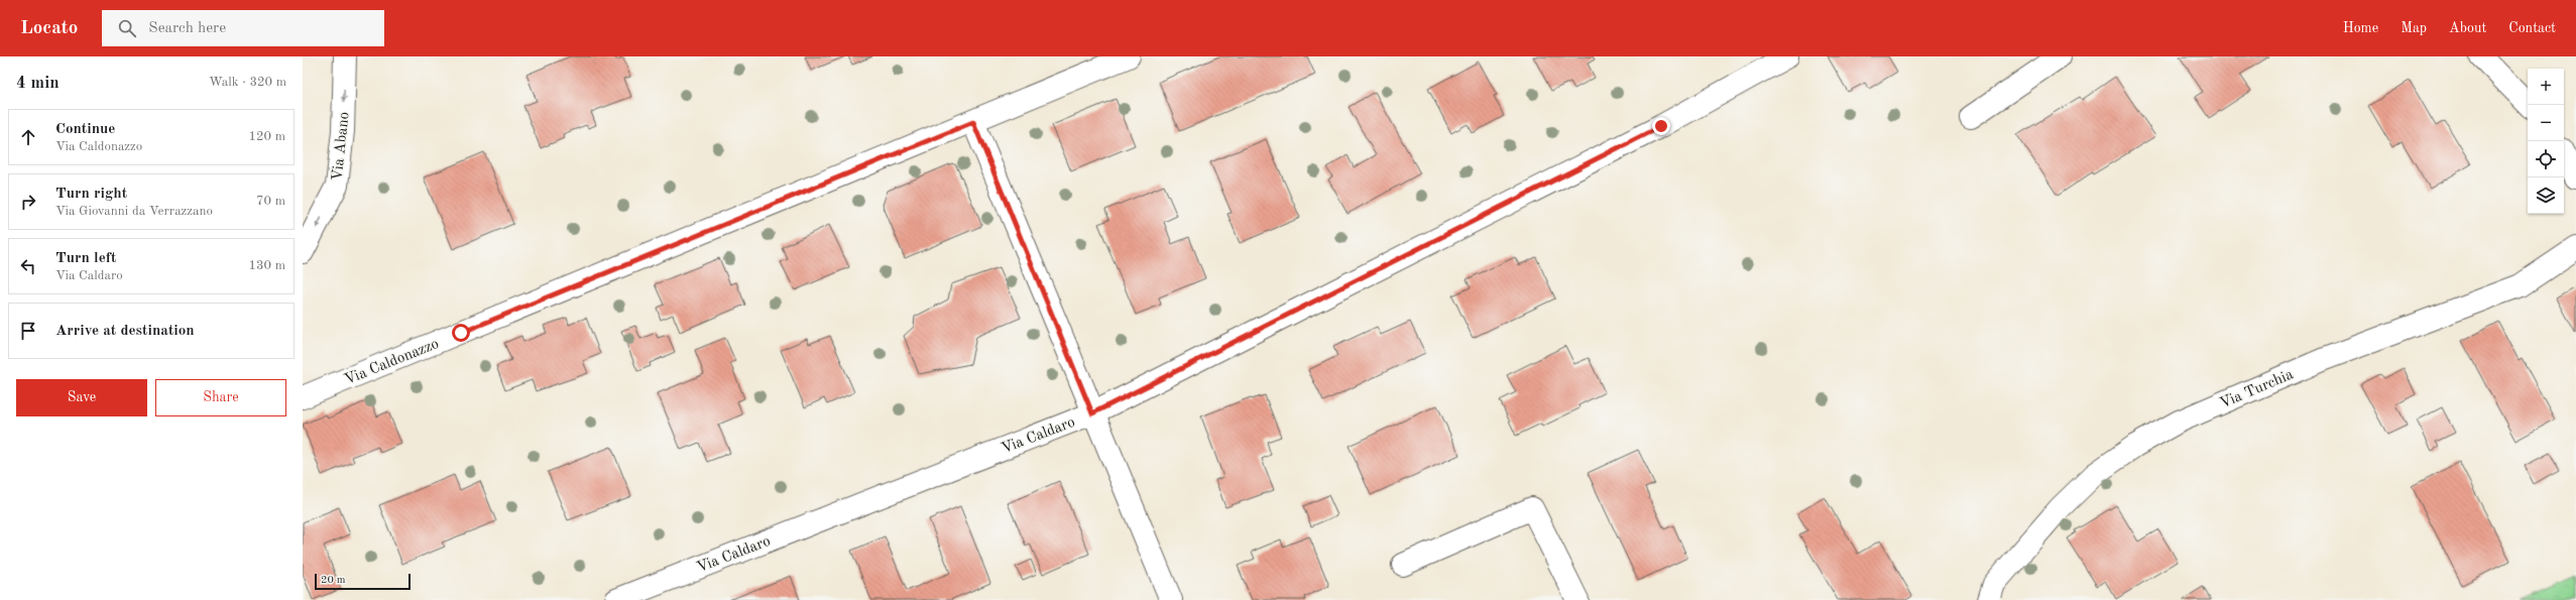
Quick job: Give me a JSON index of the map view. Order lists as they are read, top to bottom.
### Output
{
  "streets": {
    "street": [
      "Via Abano",
      "Via Caldonazzo",
      "Via Turchia",
      "Via Caldaro"
    ]
  },
  "one_way": ["Via Abano"],
  "scale_bar": "20 m",
  "page": {
    "header": "Locato",
    "search": "Search here",
    "nav": [
      "Home",
      "Map",
      "About",
      "Contact"
    ],
    "heading": ["4 min", "Walk · 320 m"],
    "map_buttons": ["+", "−"],
    "list": [
      ["Continue", "Via Caldonazzo", "120 m"],
      ["Turn right", "Via Giovanni da Verrazzano", "70 m"],
      ["Turn left", "Via Caldaro", "130 m"],
      "Arrive at destination"
    ],
    "buttons": ["Save", "Share"],
    "scale": "20 m"
  }
}
